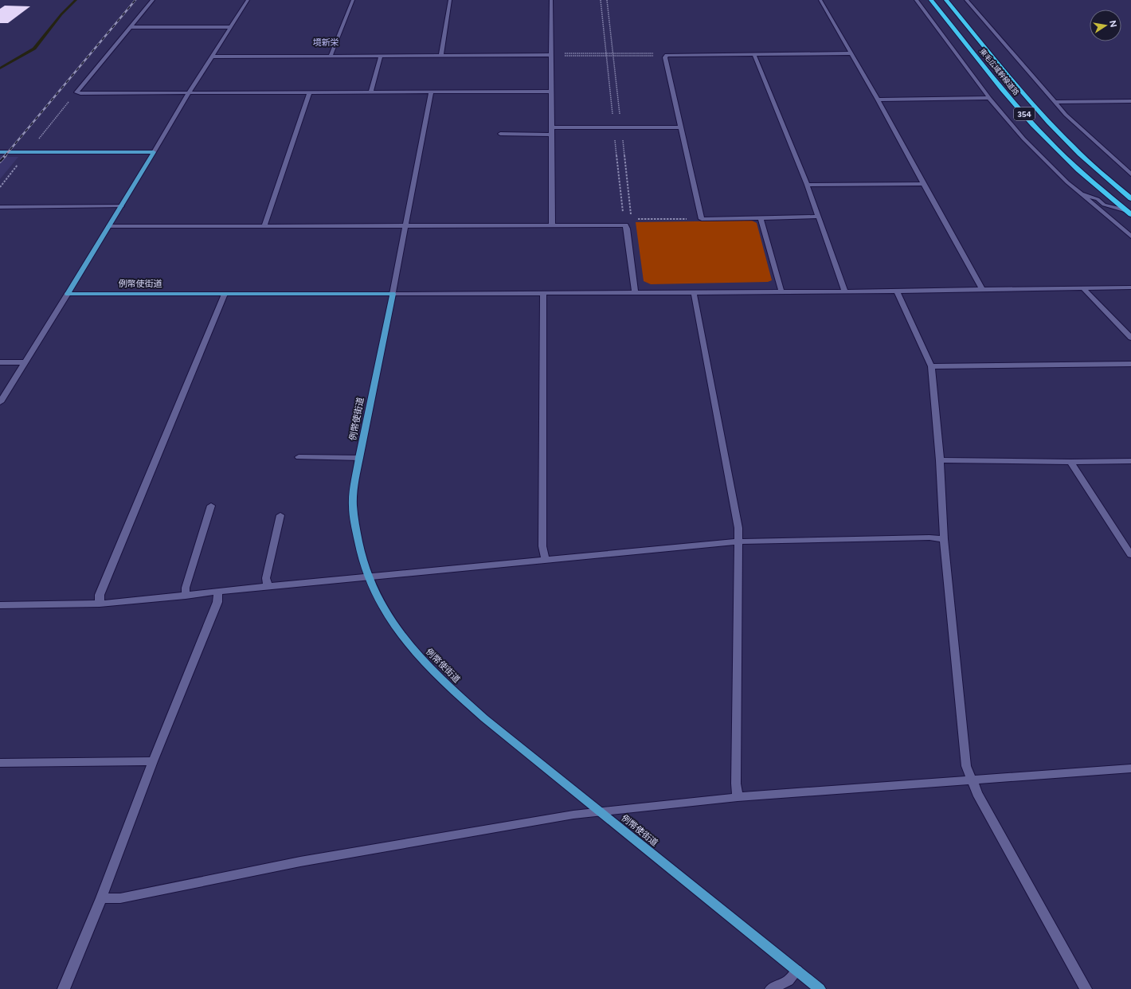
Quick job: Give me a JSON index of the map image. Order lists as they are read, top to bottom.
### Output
{
  "streets": {
    "highway": ["東毛広域幹線道路", "354"],
    "main road": ["例幣使街道"]
  },
  "districts": ["境新栄"],
  "north": "right"
}
